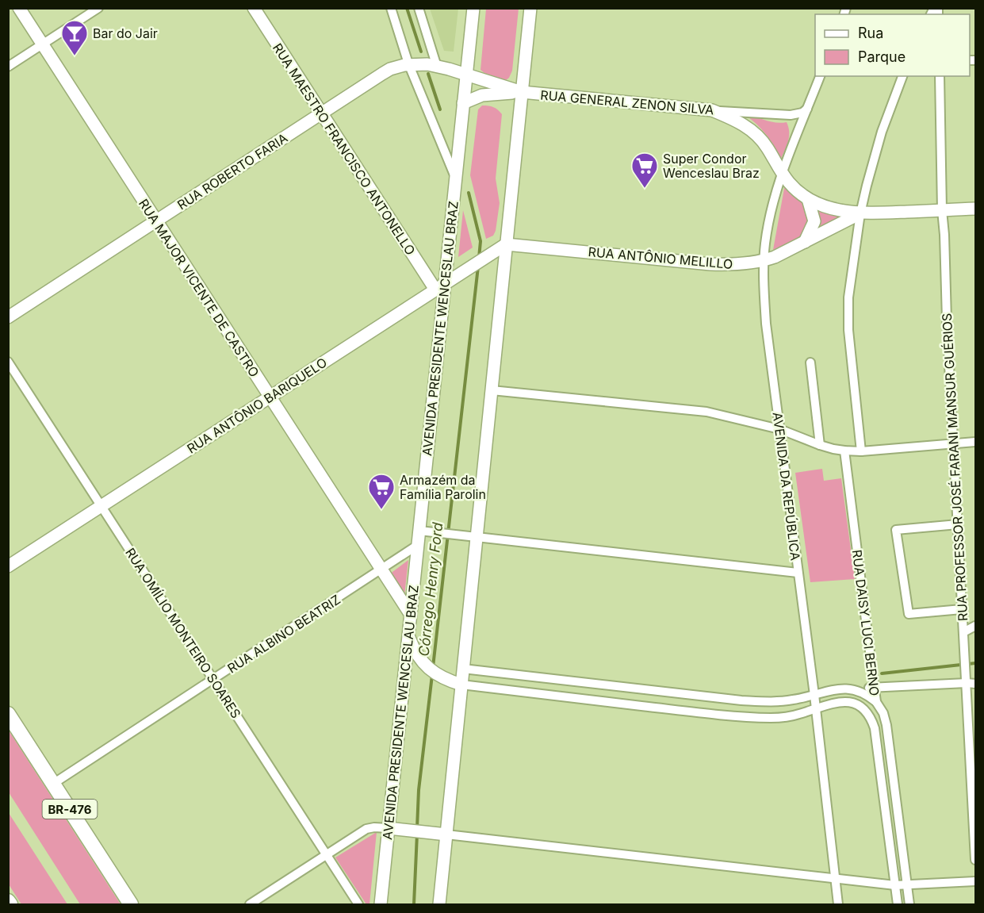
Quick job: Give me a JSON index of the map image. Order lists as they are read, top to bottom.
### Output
{
  "streets": {
    "highway": ["BR-476"],
    "main road": [
      "RUA GENERAL ZENON SILVA",
      "RUA MAESTRO FRANCISCO ANTONELLO",
      "RUA ROBERTO FARIA",
      "RUA ANTÔNIO MELILLO",
      "RUA MAJOR VICENTE DE CASTRO",
      "AVENIDA PRESIDENTE WENCESLAU BRAZ",
      "RUA ANTÔNIO BARIQUELO"
    ],
    "street": [
      "RUA PROFESSOR JOSÉ FARANI MANSUR GUÉRIOS",
      "AVENIDA DA REPÚBLICA",
      "RUA DAISY LUCI BERNO",
      "RUA OMÍLIO MONTEIRO SOARES",
      "RUA ALBINO BEATRIZ"
    ]
  },
  "crossings": [
    ["RUA GENERAL ZENON SILVA", "RUA ROBERTO FARIA"],
    ["RUA GENERAL ZENON SILVA", "AVENIDA PRESIDENTE WENCESLAU BRAZ"],
    ["RUA GENERAL ZENON SILVA", "AVENIDA DA REPÚBLICA"],
    ["RUA MAESTRO FRANCISCO ANTONELLO", "RUA ROBERTO FARIA"],
    ["RUA MAESTRO FRANCISCO ANTONELLO", "AVENIDA PRESIDENTE WENCESLAU BRAZ"],
    ["RUA MAESTRO FRANCISCO ANTONELLO", "RUA ANTÔNIO BARIQUELO"],
    ["RUA ROBERTO FARIA", "RUA MAJOR VICENTE DE CASTRO"],
    ["RUA ROBERTO FARIA", "AVENIDA PRESIDENTE WENCESLAU BRAZ"],
    ["RUA ANTÔNIO MELILLO", "RUA ANTÔNIO BARIQUELO"],
    ["RUA ANTÔNIO MELILLO", "AVENIDA DA REPÚBLICA"],
    ["RUA MAJOR VICENTE DE CASTRO", "AVENIDA PRESIDENTE WENCESLAU BRAZ"],
    ["RUA MAJOR VICENTE DE CASTRO", "RUA ANTÔNIO BARIQUELO"],
    ["RUA MAJOR VICENTE DE CASTRO", "RUA ALBINO BEATRIZ"],
    ["AVENIDA PRESIDENTE WENCESLAU BRAZ", "RUA ANTÔNIO BARIQUELO"],
    ["AVENIDA PRESIDENTE WENCESLAU BRAZ", "RUA ALBINO BEATRIZ"],
    ["RUA ANTÔNIO BARIQUELO", "RUA OMÍLIO MONTEIRO SOARES"],
    ["AVENIDA DA REPÚBLICA", "RUA DAISY LUCI BERNO"],
    ["RUA OMÍLIO MONTEIRO SOARES", "RUA ALBINO BEATRIZ"],
    ["RUA ALBINO BEATRIZ", "BR-476"]
  ],
  "water": ["Córrego Henry Ford"],
  "places": {
    "bar": ["Bar do Jair"],
    "supermarket": ["Super Condor Wenceslau Braz", "Armazém da Família Parolin"]
  },
  "legend": ["Rua", "Parque"]
}
